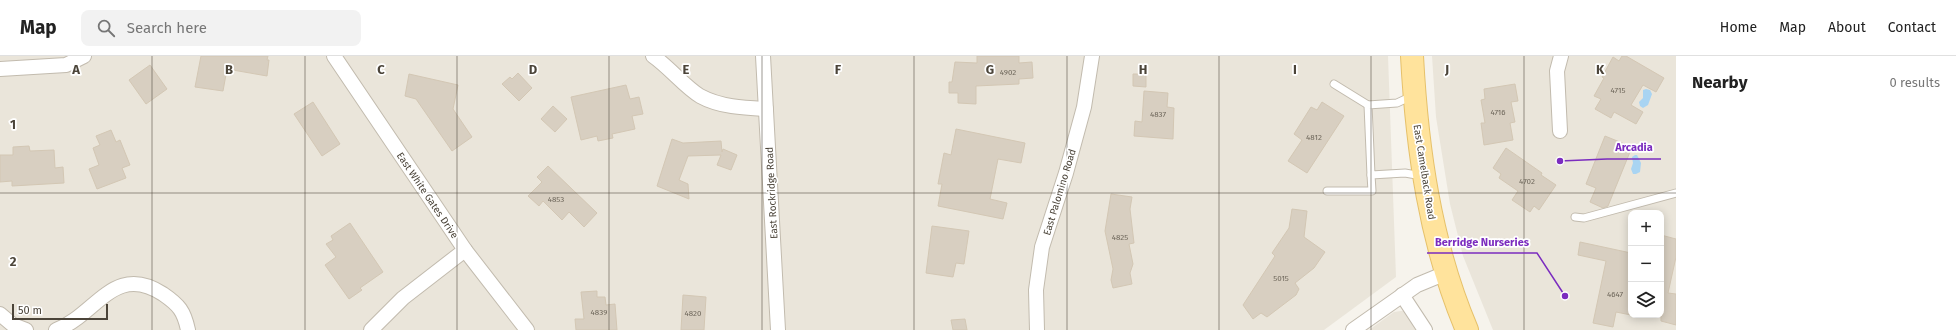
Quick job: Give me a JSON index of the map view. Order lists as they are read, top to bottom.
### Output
{
  "streets": {
    "main road": ["East Camelback Road"],
    "street": ["East Palomino Road", "East Rockridge Road", "East White Gates Drive"]
  },
  "places": ["Arcadia", "Berridge Nurseries"],
  "house_numbers": [
    "4902",
    "4715",
    "4716",
    "4837",
    "4812",
    "4702",
    "4853",
    "4825",
    "5015",
    "4647",
    "4839",
    "4820"
  ],
  "scale_bar": "50 m",
  "page": {
    "header": "Map",
    "search": "Search here",
    "nav": [
      "Home",
      "Map",
      "About",
      "Contact"
    ],
    "heading": ["Nearby", "0 results"],
    "map_buttons": ["+", "−"],
    "scale": "50 m"
  },
  "grid": {
    "columns": [
      "A",
      "B",
      "C",
      "D",
      "E",
      "F",
      "G",
      "H",
      "I",
      "J",
      "K"
    ],
    "rows": ["1", "2"]
  }
}
